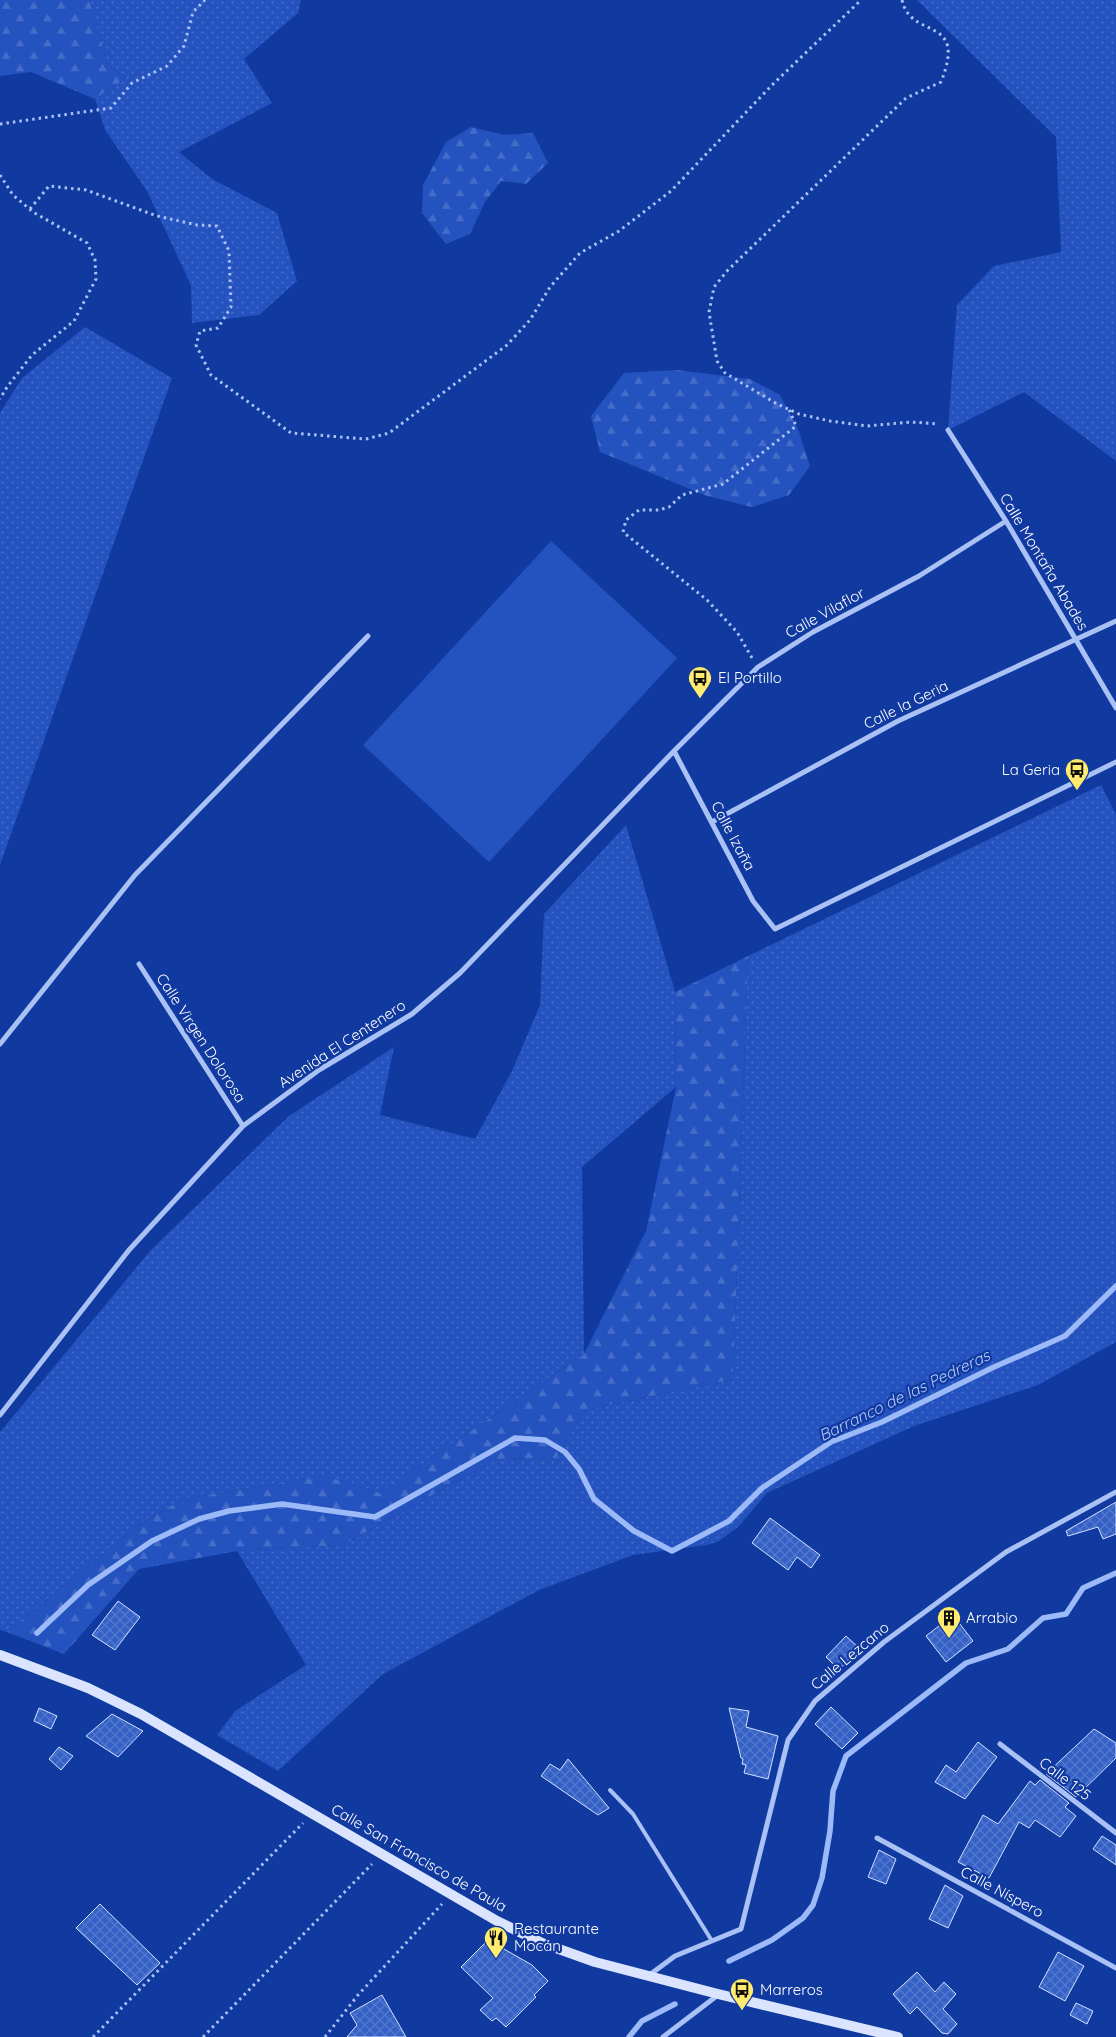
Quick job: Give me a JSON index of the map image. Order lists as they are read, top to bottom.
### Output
{
  "streets": {
    "main road": ["Calle San Francisco de Paula"],
    "street": [
      "Calle Montaña Abades",
      "Calle Vilaflor",
      "Calle la Geria",
      "Calle Izaña",
      "Calle Virgen Dolorosa",
      "Avenida El Centenero",
      "Calle Lezcano",
      "Calle 125",
      "Calle Níspero"
    ]
  },
  "crossings": [
    ["Calle Montaña Abades", "Calle Vilaflor"],
    ["Calle Montaña Abades", "Calle la Geria"],
    ["Calle Vilaflor", "Calle Izaña"],
    ["Calle Vilaflor", "Avenida El Centenero"],
    ["Calle la Geria", "Calle Izaña"],
    ["Calle Izaña", "Avenida El Centenero"],
    ["Calle Virgen Dolorosa", "Avenida El Centenero"],
    ["Calle Lezcano", "Calle San Francisco de Paula"]
  ],
  "water": ["Barranco de las Pedreras"],
  "places": {
    "bus stop": ["El Portillo", "La Geria", "Marreros"],
    "building": ["Arrabio"],
    "restaurant": ["Restaurante Mocán"]
  }
}
